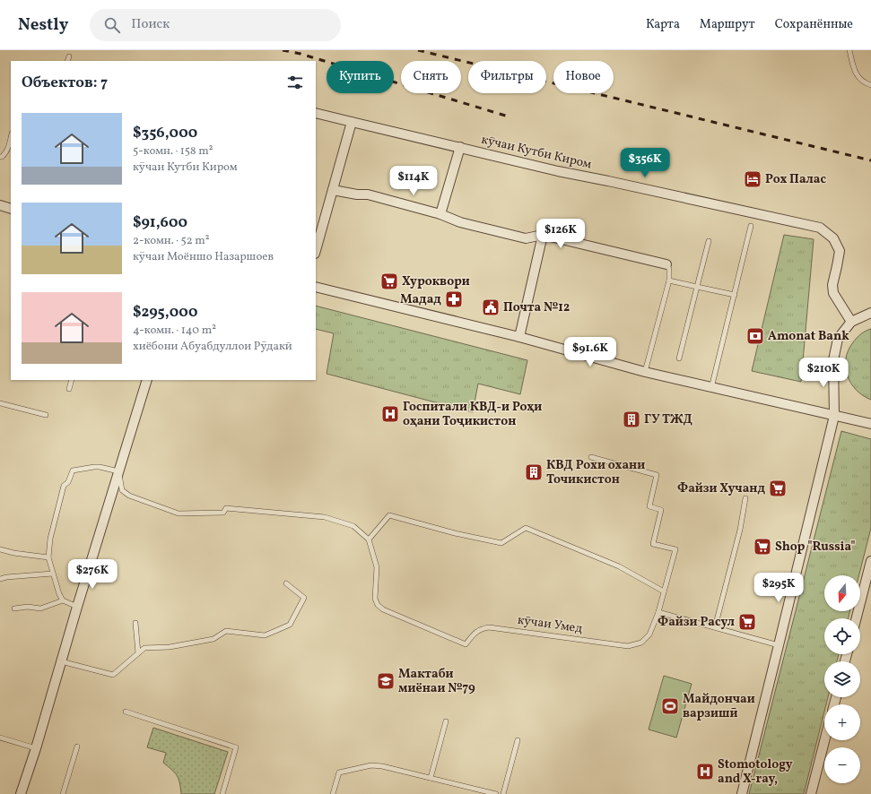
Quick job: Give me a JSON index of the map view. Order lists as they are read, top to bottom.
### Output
{
  "streets": {
    "street": ["кӯчаи Кутби Киром"],
    "lane": ["кӯчаи Умед"]
  },
  "places": {
    "hotel": ["Рох Палас"],
    "supermarket": [
      "Хуроквори",
      "Файзи Хучанд",
      "Shop \"Russia\"",
      "Файзи Расул"
    ],
    "pharmacy": ["Мадад"],
    "public building": ["Почта №12"],
    "bank": ["Amonat Bank"],
    "hospital": ["Госпитали КВД-и Роҳи оҳани Тоҷикистон", "Stomotology and X-ray,"],
    "building": ["ГУ ТЖД", "КВД Рохи охани Точикистон"],
    "school or university": ["Мактаби миёнаи №79"],
    "sports": ["Майдончаи варзишӣ"]
  },
  "north": "bottom",
  "page": {
    "header": "Nestly",
    "search": "Поиск",
    "nav": ["Карта", "Маршрут", "Сохранённые"],
    "chip": [
      "Купить",
      "Снять",
      "Фильтры",
      "Новое"
    ],
    "heading": "Объектов: 7",
    "list": [
      {
        "name": "$356,000",
        "note": "5-комн. · 158 m² · кӯчаи Кутби Киром"
      },
      {
        "name": "$91,600",
        "note": "2-комн. · 52 m² · кӯчаи Моёншо Назаршоев"
      },
      {
        "name": "$295,000",
        "note": "4-комн. · 140 m² · хиёбони Абуабдуллои Рӯдакӣ"
      }
    ],
    "price": [
      "$356K",
      "$114K",
      "$126K",
      "$91.6K",
      "$210K",
      "$276K",
      "$295K"
    ],
    "map_buttons": ["+", "−"]
  }
}
